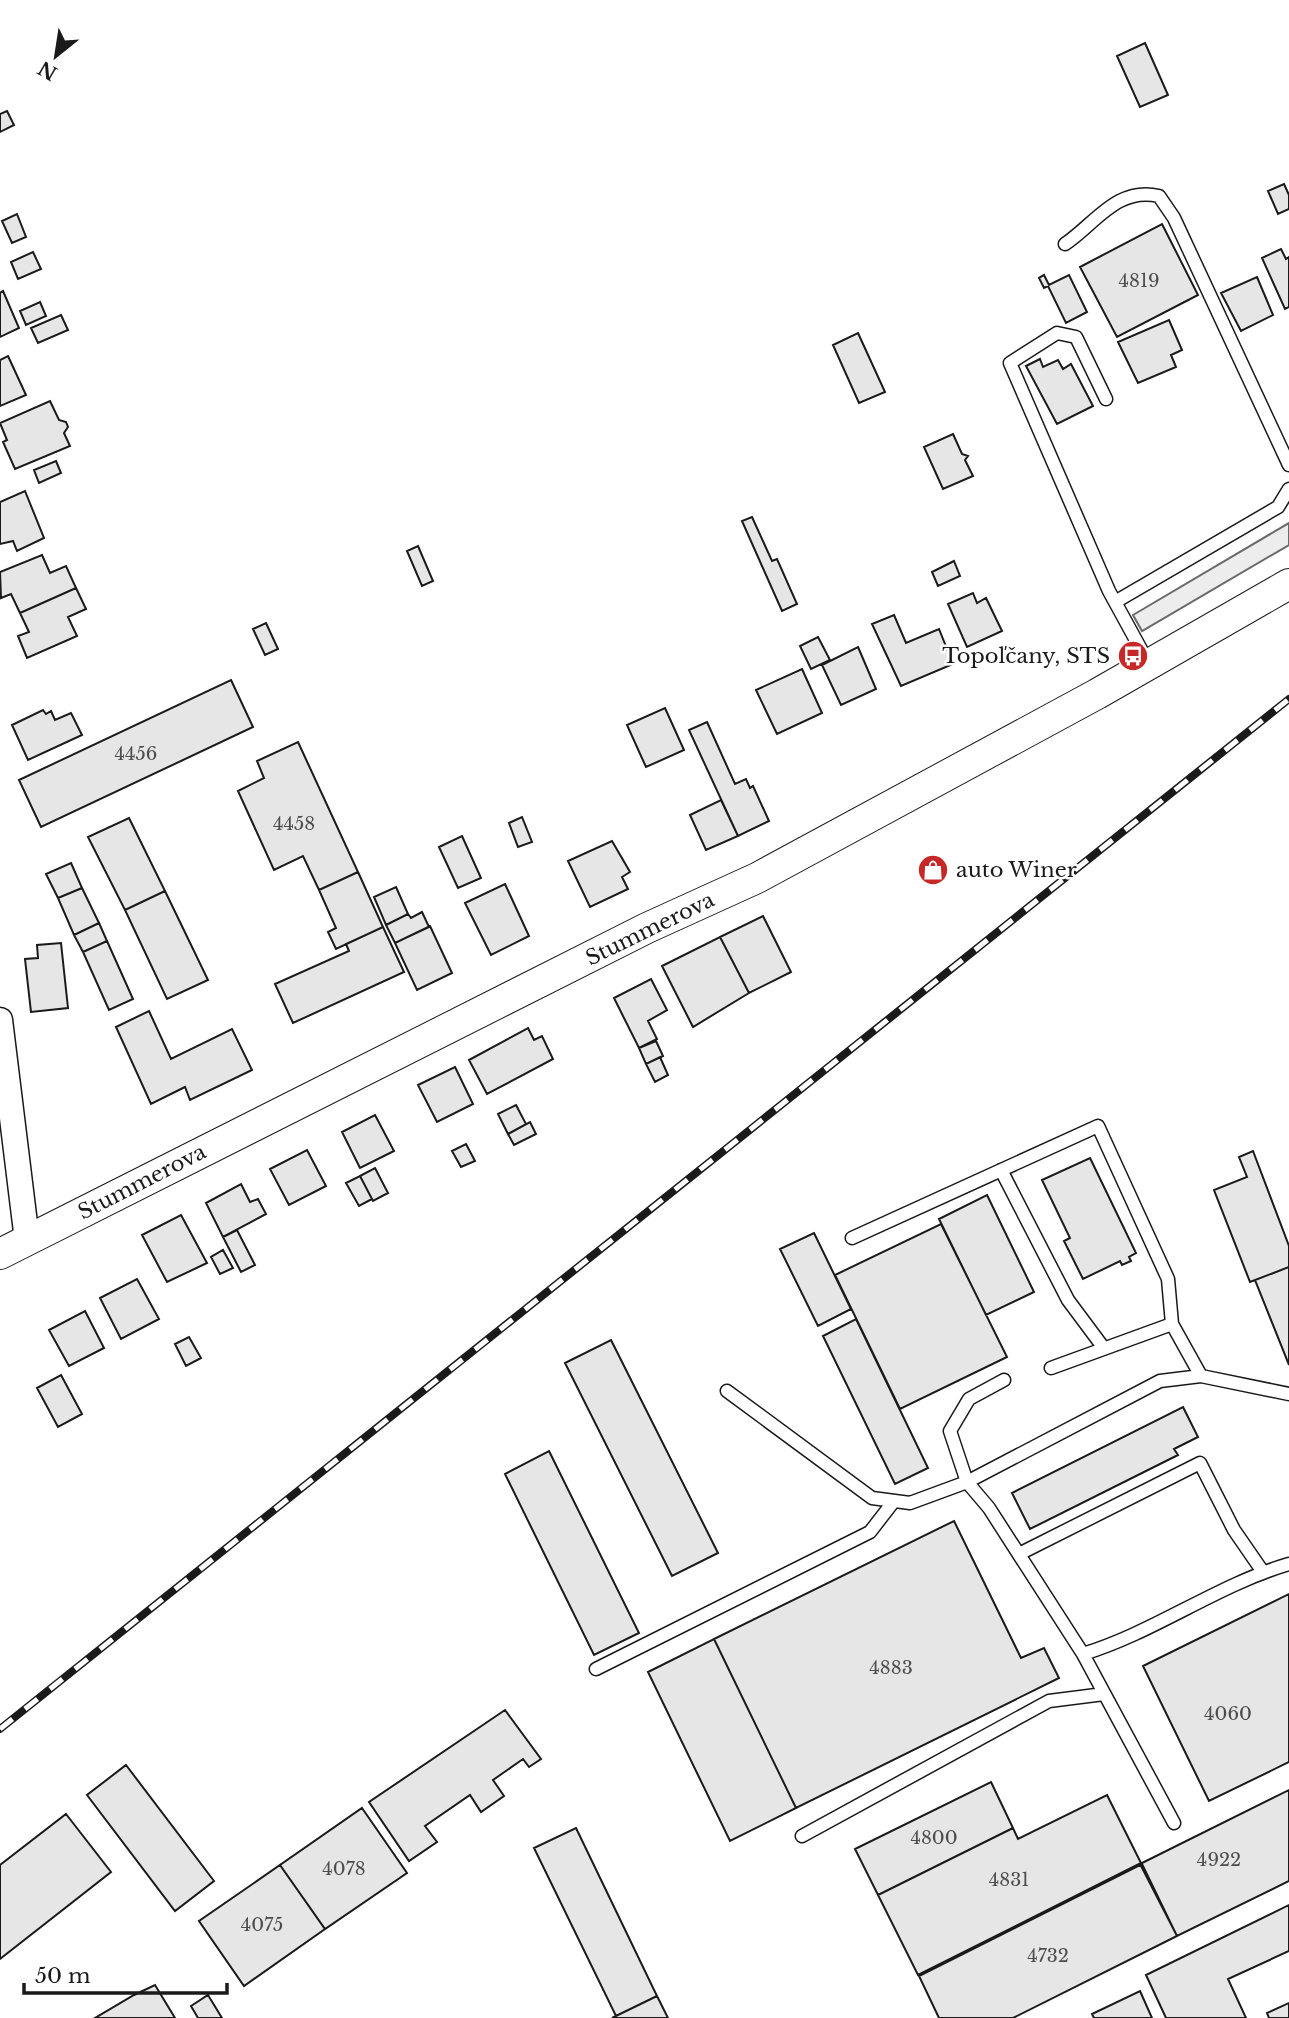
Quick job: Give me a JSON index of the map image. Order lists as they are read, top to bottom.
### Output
{
  "streets": {
    "street": ["Stummerova"]
  },
  "places": {
    "bus stop": ["Topoľčany, STS"],
    "shop": ["auto Winer"]
  },
  "house_numbers": [
    "4819",
    "4456",
    "4458",
    "4883",
    "4060",
    "4800",
    "4922",
    "4078",
    "4831",
    "4075",
    "4732"
  ],
  "scale_bar": "50 m",
  "north": "bottom left"
}
